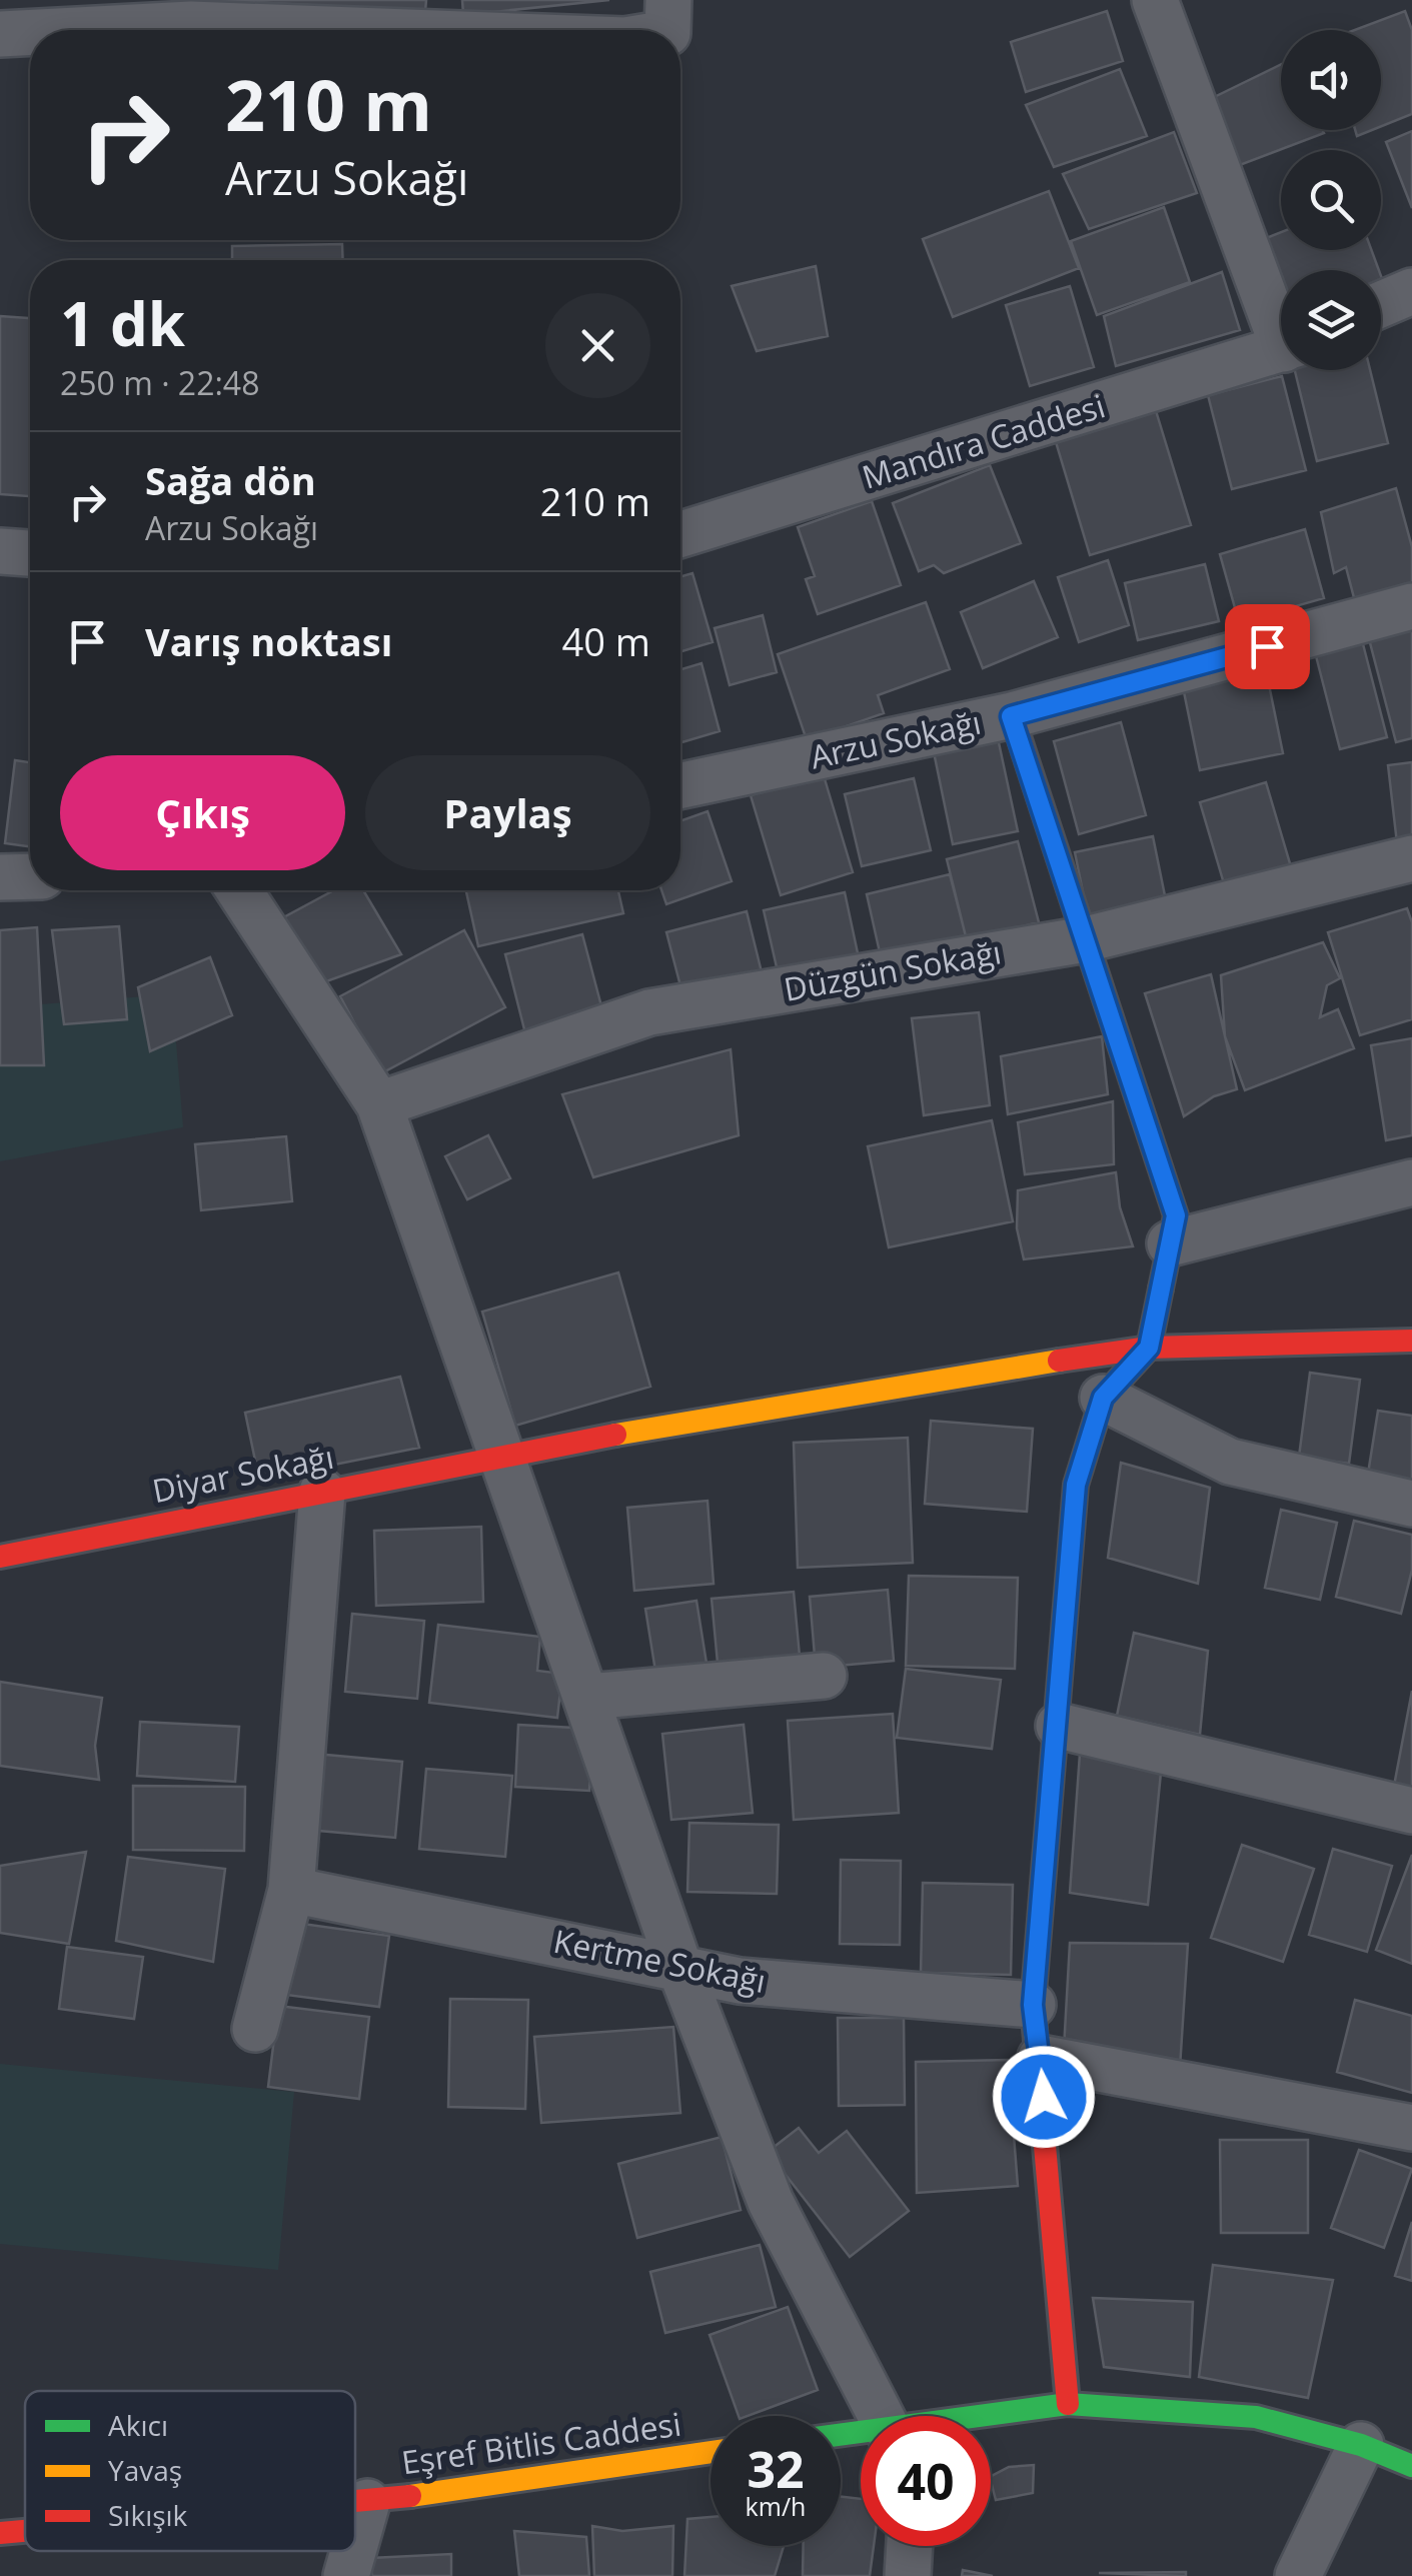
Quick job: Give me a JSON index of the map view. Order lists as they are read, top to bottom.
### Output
{
  "streets": {
    "street": [
      "Mandıra Caddesi",
      "Arzu Sokağı",
      "Düzgün Sokağı",
      "Diyar Sokağı",
      "Kertme Sokağı",
      "Eşref Bitlis Caddesi"
    ]
  },
  "legend": ["Akıcı", "Yavaş", "Sıkışık"],
  "page": {
    "turn": ["210 m", "Arzu Sokağı"],
    "heading": ["1 dk", "250 m · 22:48"],
    "list": [
      {
        "name": "Sağa dön",
        "note": "Arzu Sokağı",
        "value": "210 m"
      },
      {
        "name": "Varış noktası",
        "value": "40 m"
      }
    ],
    "buttons": ["Çıkış", "Paylaş"],
    "speed": "32 km/h",
    "limit": "40"
  }
}
